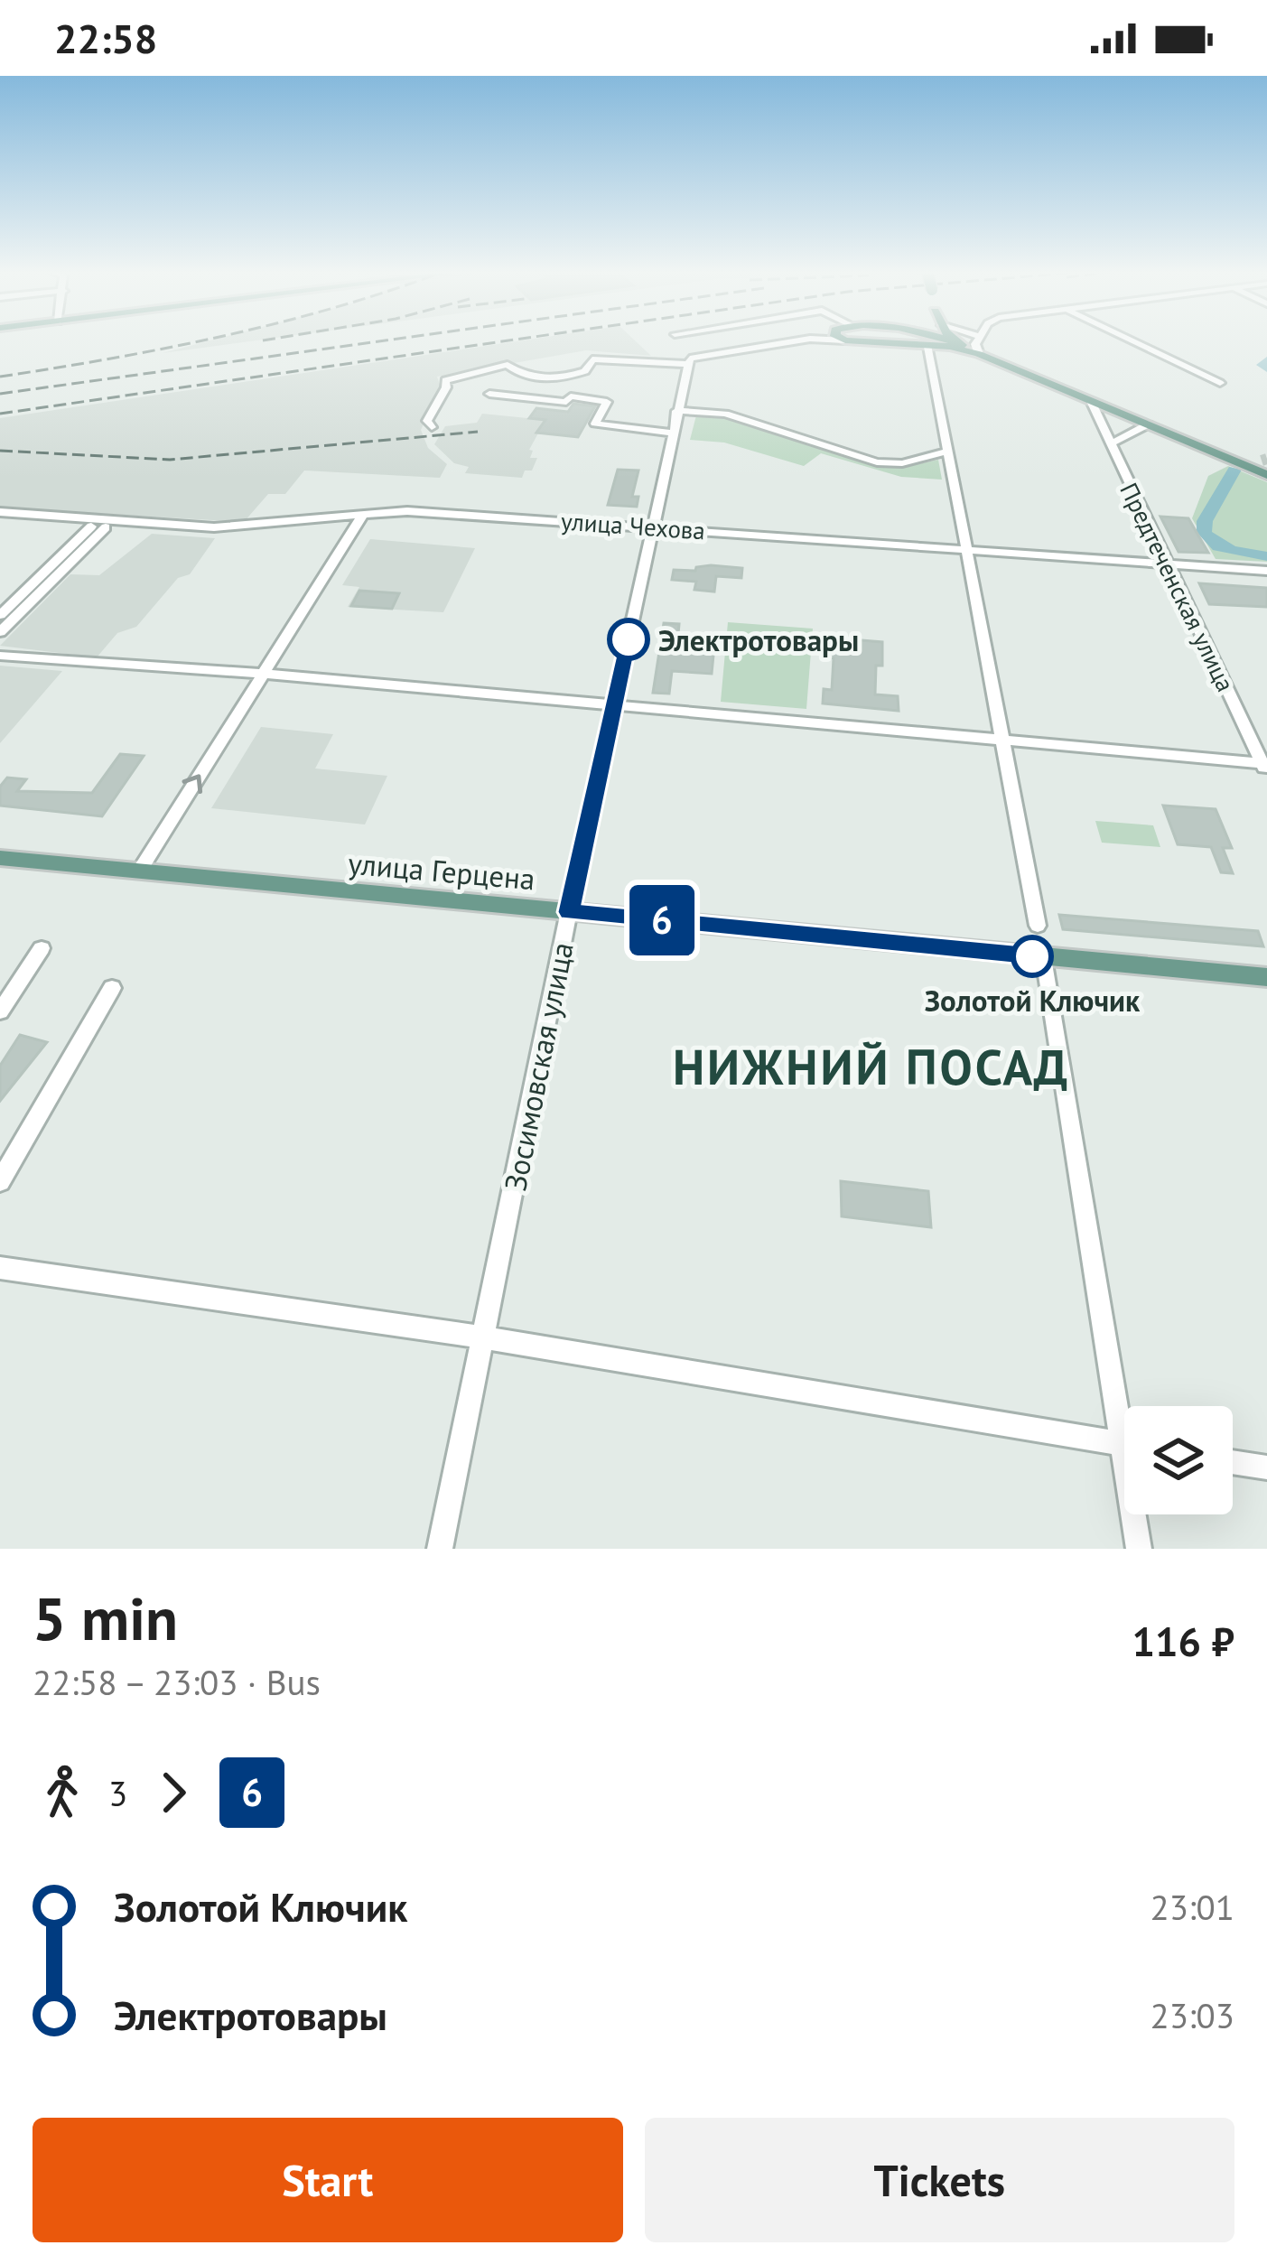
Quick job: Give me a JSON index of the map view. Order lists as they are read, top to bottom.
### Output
{
  "streets": {
    "main road": ["улица Герцена"],
    "street": ["улица Чехова", "Предтеченская улица", "Зосимовская улица"]
  },
  "crossings": [
    ["улица Чехова", "Предтеченская улица"],
    ["улица Чехова", "Зосимовская улица"],
    ["улица Герцена", "Зосимовская улица"]
  ],
  "districts": ["НИЖНИЙ ПОСАД"],
  "places": ["Электротовары", "Золотой Ключик"],
  "lines": ["bus line 6"],
  "page": {
    "status": "22:58",
    "on_map": "6",
    "heading": ["5 min", "22:58 – 23:03 · Bus", "116 ₽"],
    "legs": ["3", "6"],
    "list": [
      {
        "name": "Золотой Ключик",
        "value": "23:01"
      },
      {
        "name": "Электротовары",
        "value": "23:03"
      }
    ],
    "buttons": ["Start", "Tickets"]
  }
}
